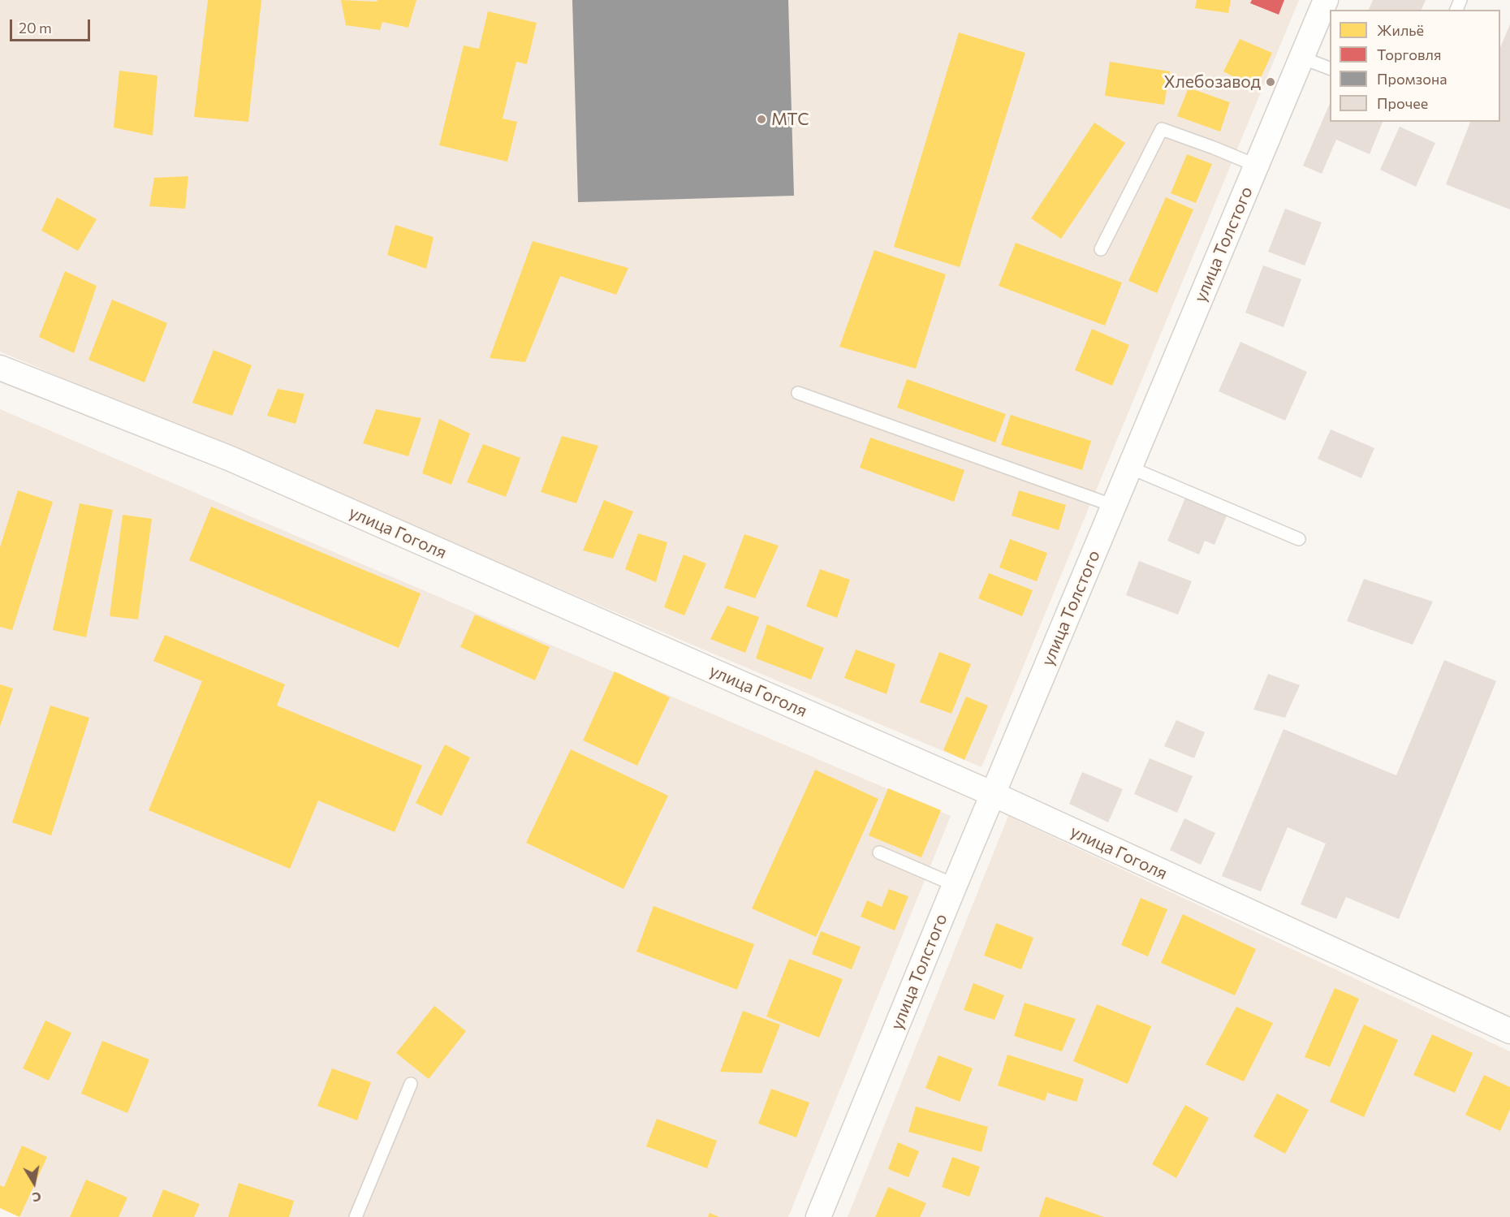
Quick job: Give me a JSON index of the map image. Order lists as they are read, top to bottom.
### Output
{
  "streets": {
    "street": ["улица Толстого", "улица Гоголя"]
  },
  "crossings": [
    ["улица Толстого", "улица Гоголя"]
  ],
  "places": ["Хлебозавод", "МТС"],
  "legend": [
    "Жильё",
    "Торговля",
    "Промзона",
    "Прочее"
  ],
  "scale_bar": "20 m",
  "north": "bottom"
}
